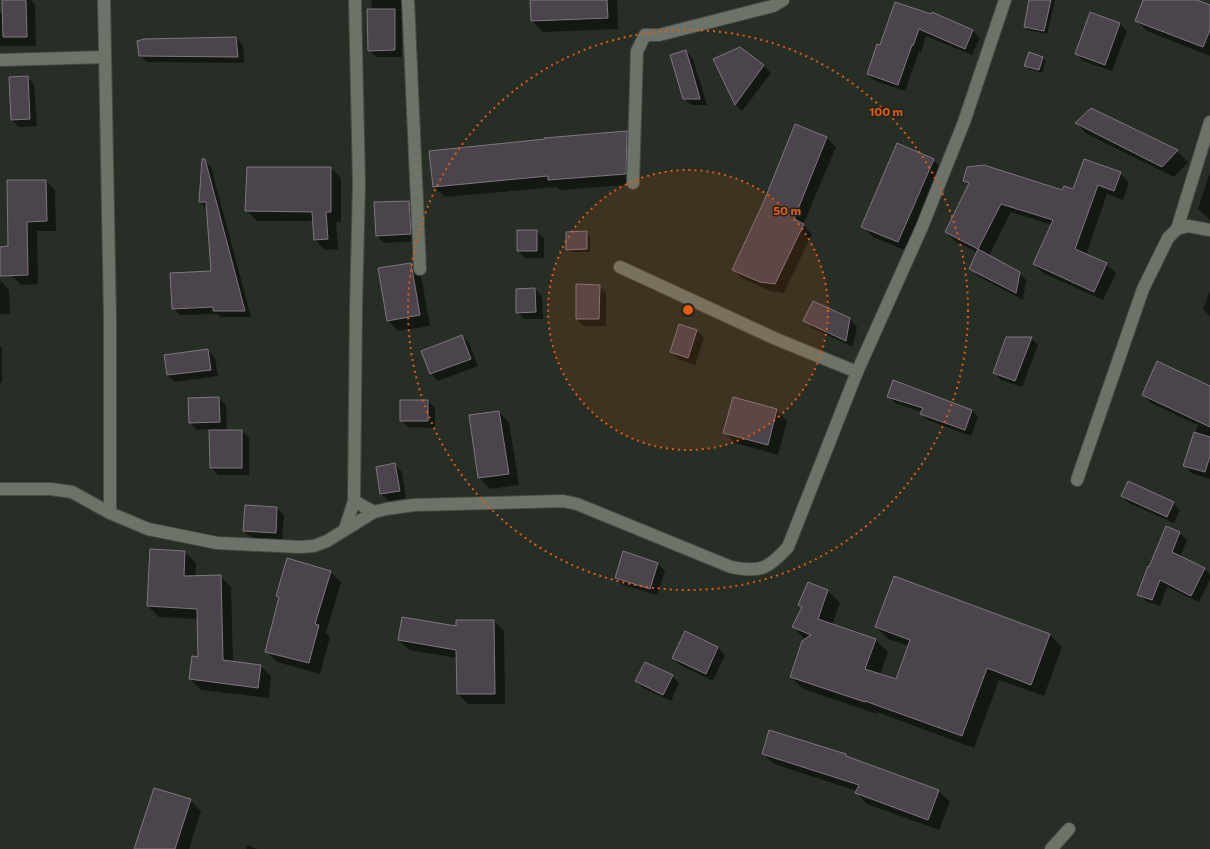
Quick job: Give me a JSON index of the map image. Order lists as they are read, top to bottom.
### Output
{
  "rings": ["100 m", "50 m"]
}
